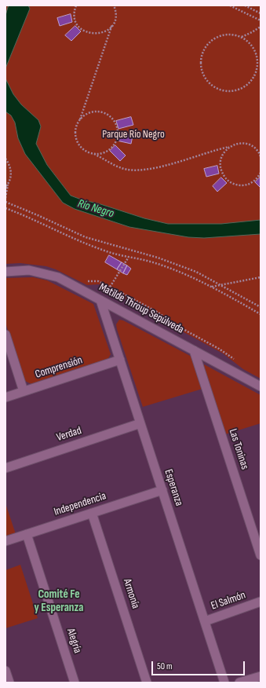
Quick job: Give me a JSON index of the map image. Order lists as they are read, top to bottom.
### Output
{
  "streets": {
    "street": [
      "Matilde Throup Sepúlveda",
      "Comprensión",
      "Verdad",
      "Las Toninas",
      "Esperanza",
      "Independencia",
      "Armonía",
      "El Salmón",
      "Alegría"
    ]
  },
  "crossings": [
    ["Matilde Throup Sepúlveda", "Las Toninas"],
    ["Matilde Throup Sepúlveda", "Esperanza"],
    ["Comprensión", "Esperanza"],
    ["Verdad", "Esperanza"],
    ["Esperanza", "Independencia"],
    ["Esperanza", "El Salmón"],
    ["Independencia", "Armonía"],
    ["Independencia", "Alegría"]
  ],
  "districts": ["Comité Fe y Esperanza"],
  "water": ["Río Negro"],
  "parks": ["Parque Río Negro"],
  "scale_bar": "50 m"
}
